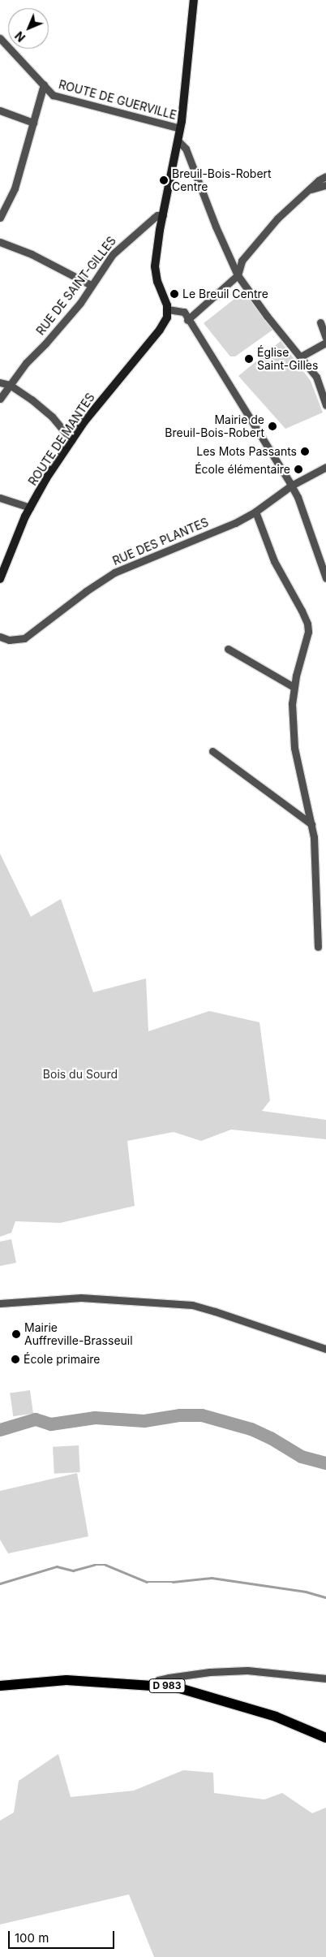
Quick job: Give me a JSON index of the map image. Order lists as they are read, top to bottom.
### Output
{
  "streets": {
    "main road": ["ROUTE DE MANTES", "D 983"],
    "street": ["ROUTE DE GUERVILLE", "RUE DE SAINT-GILLES", "RUE DES PLANTES"]
  },
  "parks": ["Bois du Sourd"],
  "places": [
    "Breuil-Bois-Robert Centre",
    "Le Breuil Centre",
    "Église Saint-Gilles",
    "Mairie de Breuil-Bois-Robert",
    "Les Mots Passants",
    "École élémentaire",
    "Mairie Auffreville-Brasseuil",
    "École primaire"
  ],
  "scale_bar": "100 m",
  "north": "bottom left"
}
